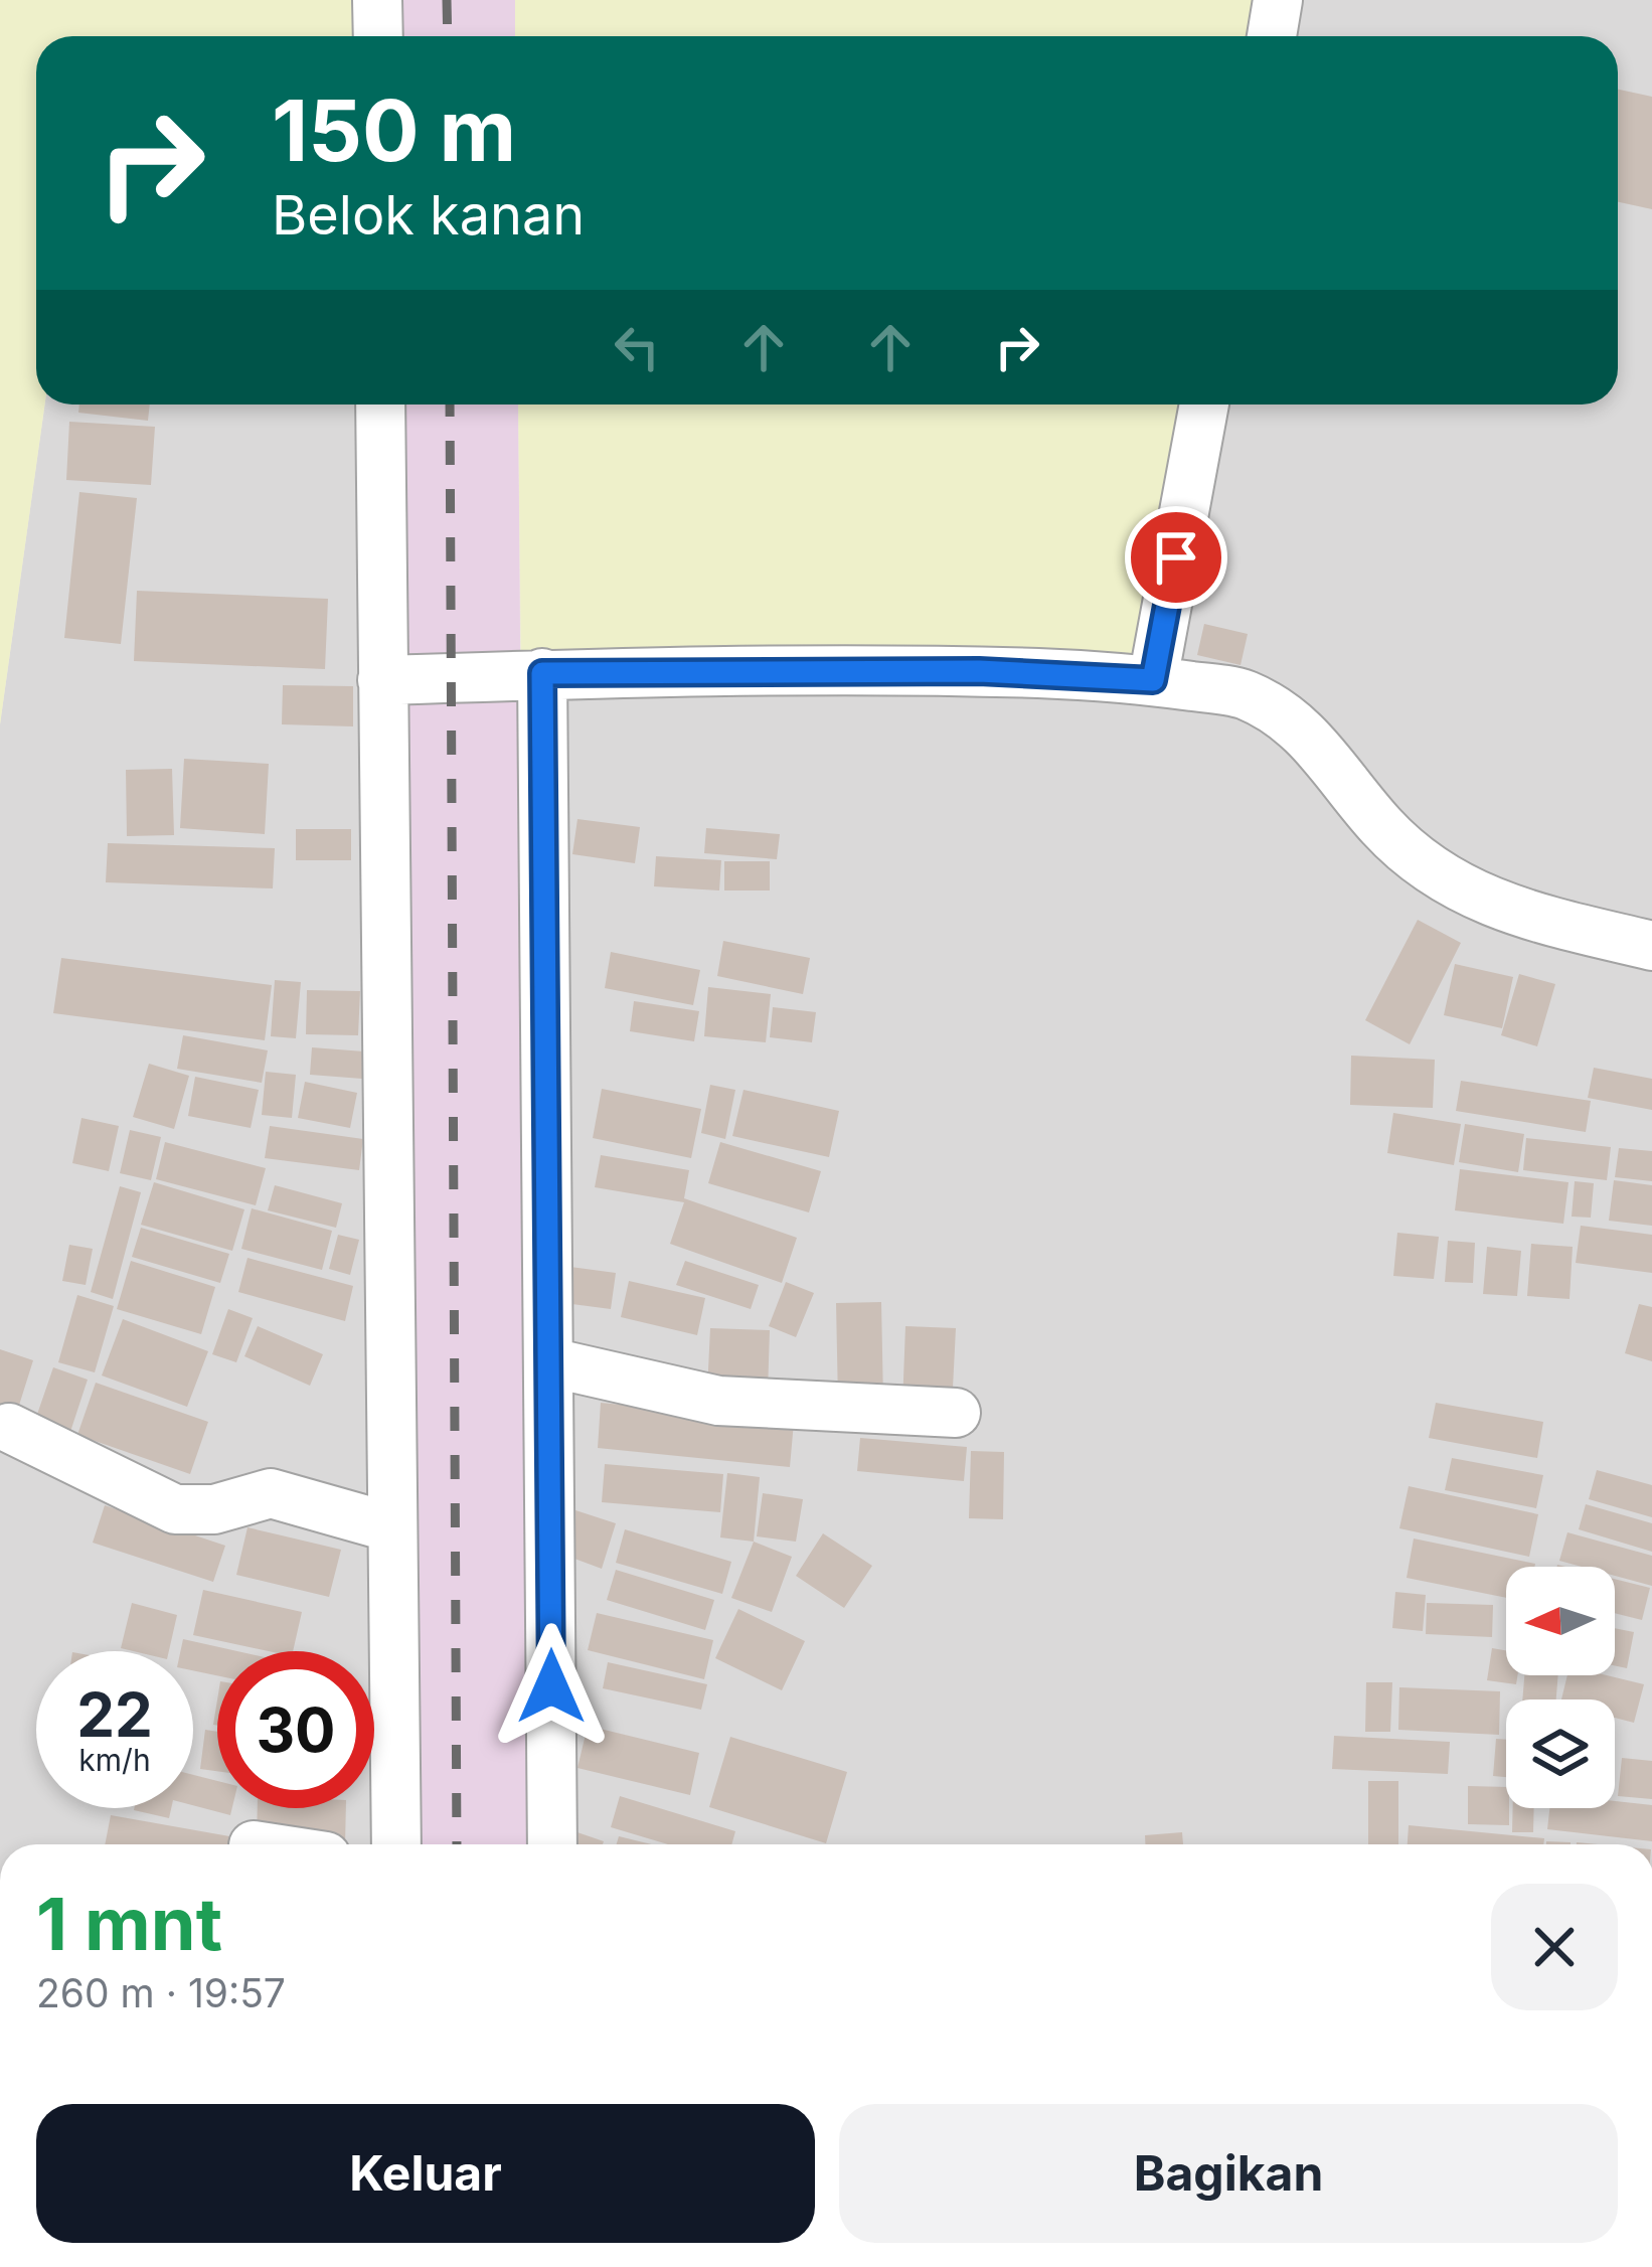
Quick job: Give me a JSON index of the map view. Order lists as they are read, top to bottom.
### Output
{
  "north": "left",
  "page": {
    "turn": ["150 m", "Belok kanan"],
    "speed": "22 km/h",
    "limit": "30",
    "heading": ["1 mnt", "260 m · 19:57"],
    "buttons": ["Keluar", "Bagikan"]
  }
}
